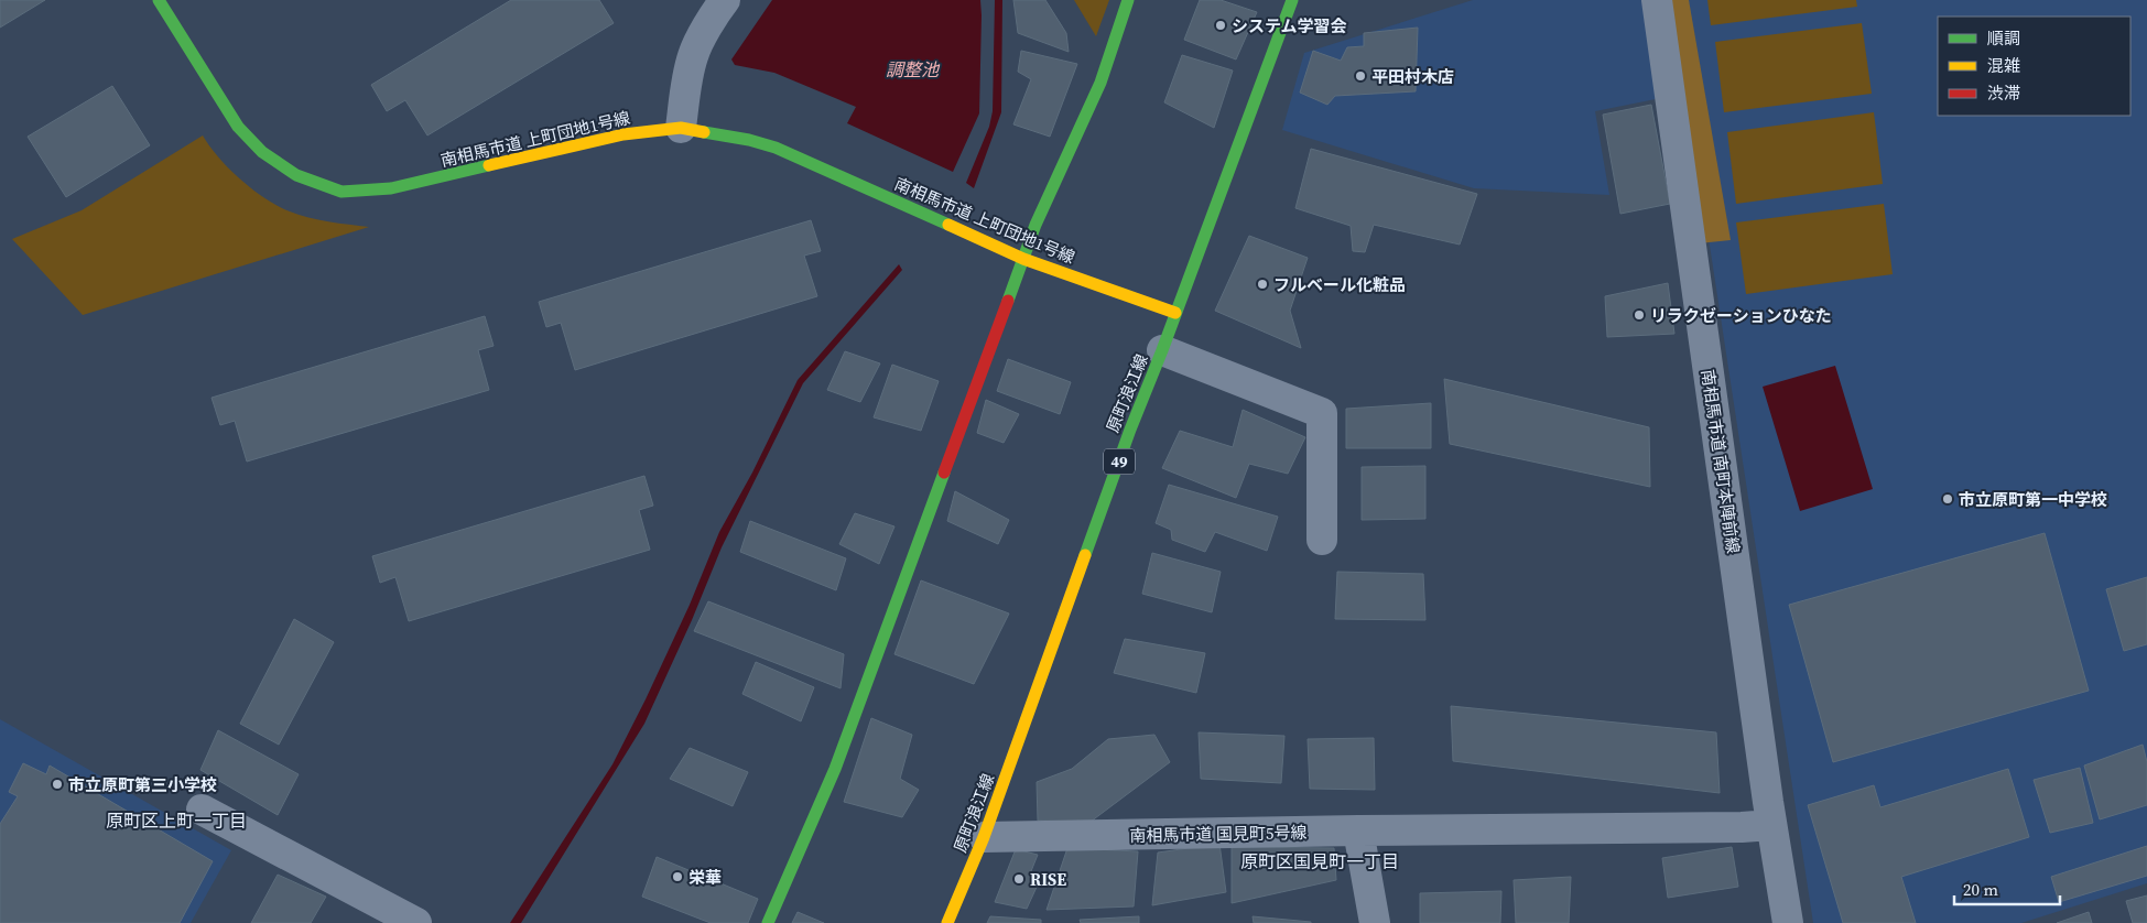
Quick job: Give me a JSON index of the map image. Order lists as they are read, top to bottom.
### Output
{
  "streets": {
    "street": [
      "南相馬市道 上町団地1号線",
      "原町浪江線",
      "49",
      "南相馬市道 南町本陣前線",
      "南相馬市道 国見町5号線"
    ]
  },
  "crossings": [
    ["南相馬市道 上町団地1号線", "原町浪江線"],
    ["原町浪江線", "南相馬市道 国見町5号線"],
    ["南相馬市道 南町本陣前線", "南相馬市道 国見町5号線"]
  ],
  "districts": ["原町区上町一丁目", "原町区国見町一丁目"],
  "water": ["調整池"],
  "places": [
    "システム学習会",
    "平田村木店",
    "フルベール化粧品",
    "リラクゼーションひなた",
    "市立原町第一中学校",
    "市立原町第三小学校",
    "栄華",
    "RISE"
  ],
  "legend": ["順調", "混雑", "渋滞"],
  "scale_bar": "20 m"
}
